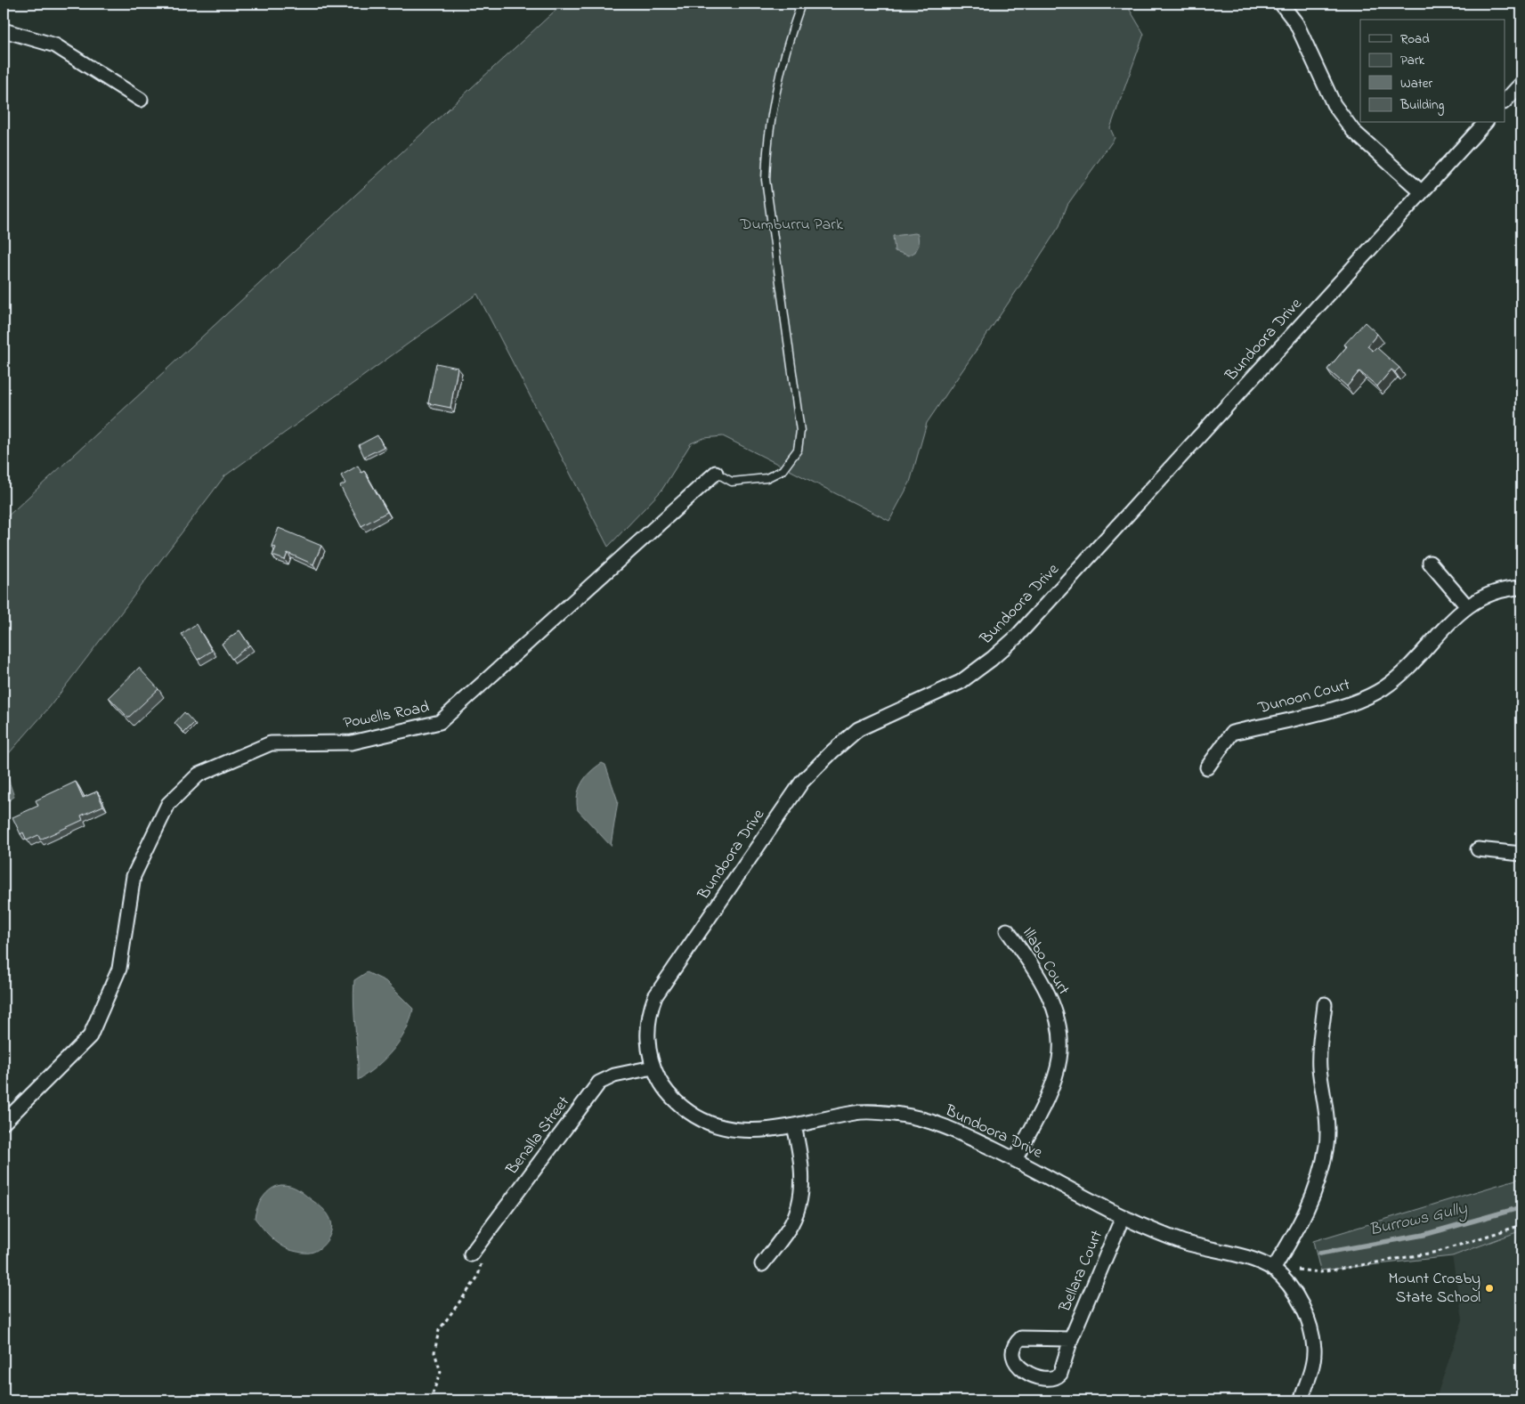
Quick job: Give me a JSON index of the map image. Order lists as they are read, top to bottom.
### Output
{
  "streets": {
    "street": [
      "Bundoora Drive",
      "Dunoon Court",
      "Powells Road",
      "Illabo Court",
      "Benalla Street",
      "Bellara Court"
    ]
  },
  "crossings": [
    ["Bundoora Drive", "Illabo Court"],
    ["Bundoora Drive", "Benalla Street"],
    ["Bundoora Drive", "Bellara Court"]
  ],
  "water": ["Burrows Gully"],
  "parks": ["Dumburru Park"],
  "places": ["Mount Crosby State School"],
  "legend": [
    "Road",
    "Park",
    "Water",
    "Building"
  ]
}
